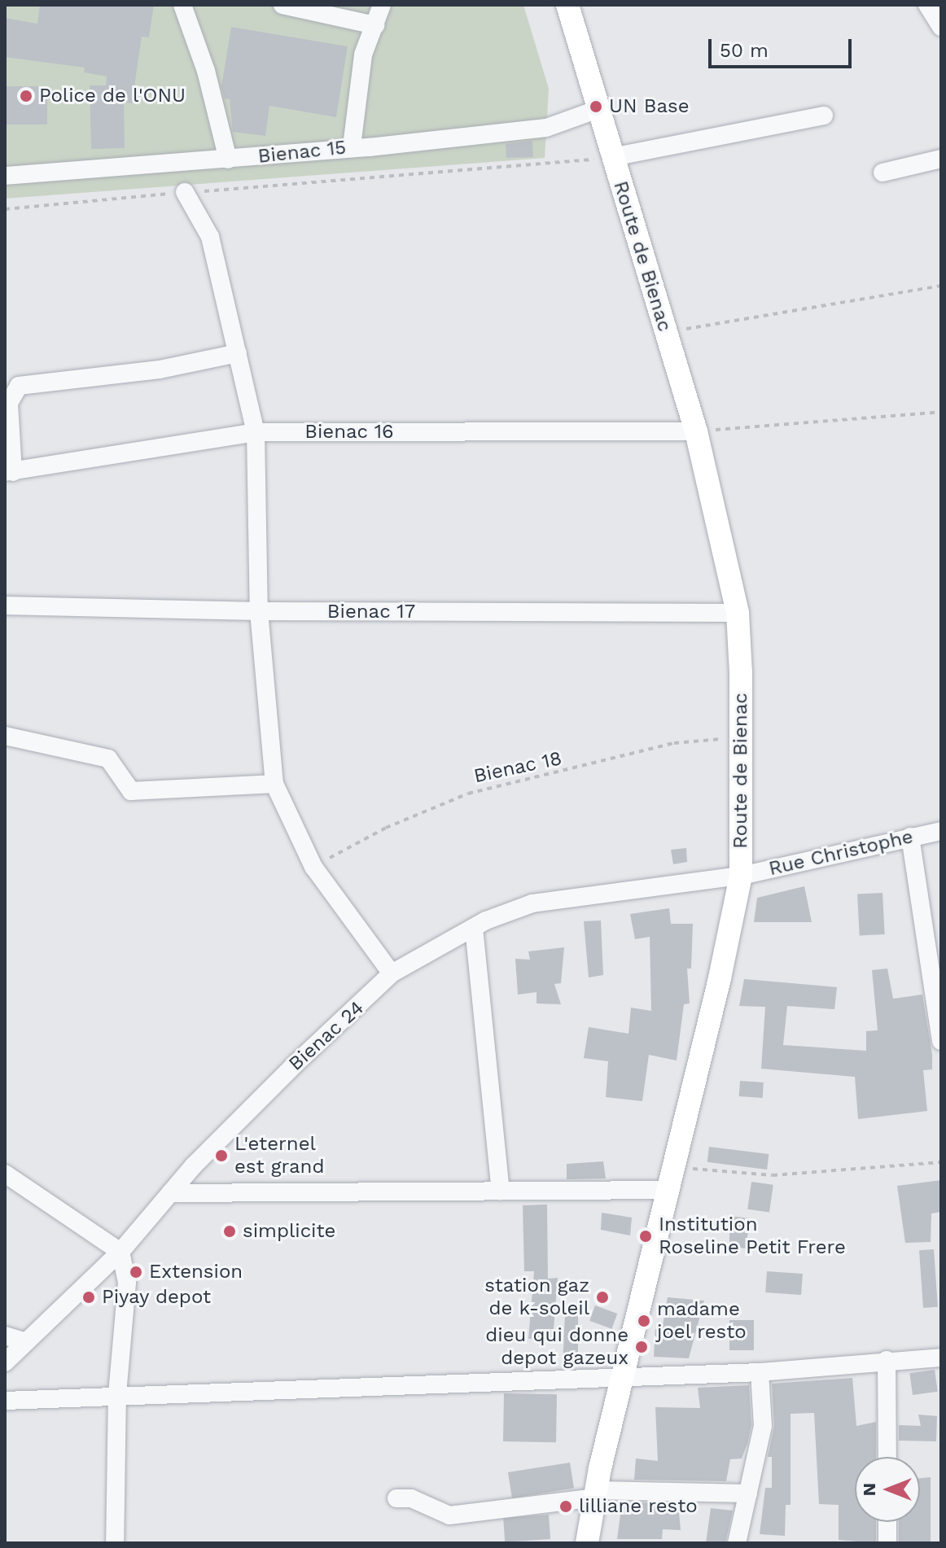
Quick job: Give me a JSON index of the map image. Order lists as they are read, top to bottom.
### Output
{
  "streets": {
    "main road": ["Route de Bienac"],
    "street": [
      "Bienac 15",
      "Bienac 16",
      "Bienac 17",
      "Rue Christophe",
      "Bienac 24"
    ],
    "path": ["Bienac 18"]
  },
  "crossings": [
    ["Bienac 15", "Route de Bienac"],
    ["Route de Bienac", "Bienac 16"],
    ["Route de Bienac", "Bienac 17"],
    ["Route de Bienac", "Bienac 18"],
    ["Route de Bienac", "Rue Christophe"],
    ["Route de Bienac", "Bienac 24"],
    ["Rue Christophe", "Bienac 24"]
  ],
  "places": [
    "Police de l'ONU",
    "UN Base",
    "L'eternel est grand",
    "simplicite",
    "Institution Roseline Petit Frere",
    "Extension",
    "Piyay depot",
    "station gaz de k-soleil",
    "madame joel resto",
    "dieu qui donne depot gazeux",
    "lilliane resto"
  ],
  "scale_bar": "50 m",
  "north": "left"
}
